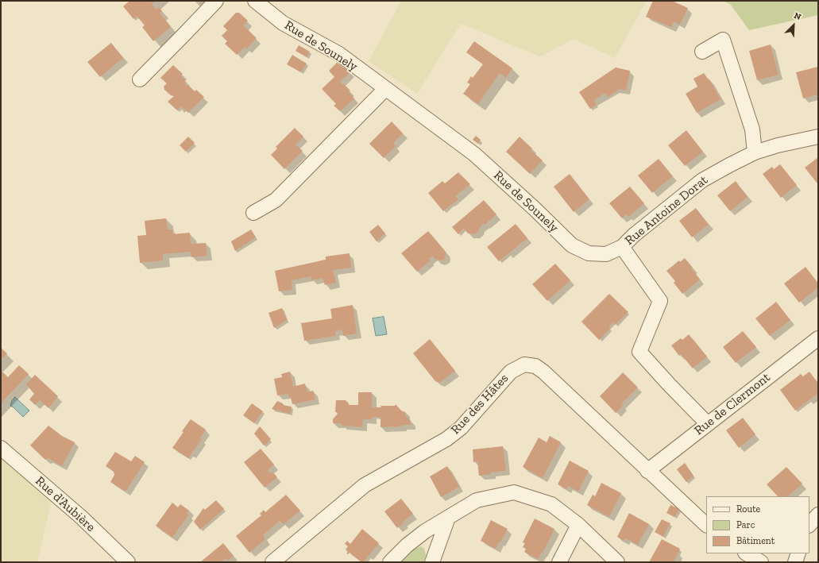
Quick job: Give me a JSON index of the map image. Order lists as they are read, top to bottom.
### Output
{
  "streets": {
    "street": [
      "Rue de Sounely",
      "Rue Antoine Dorat",
      "Rue des Hâtes",
      "Rue de Clermont",
      "Rue d'Aubière"
    ]
  },
  "crossings": [
    ["Rue de Sounely", "Rue Antoine Dorat"],
    ["Rue des Hâtes", "Rue de Clermont"]
  ],
  "legend": ["Route", "Parc", "Bâtiment"],
  "north": "top right"
}
